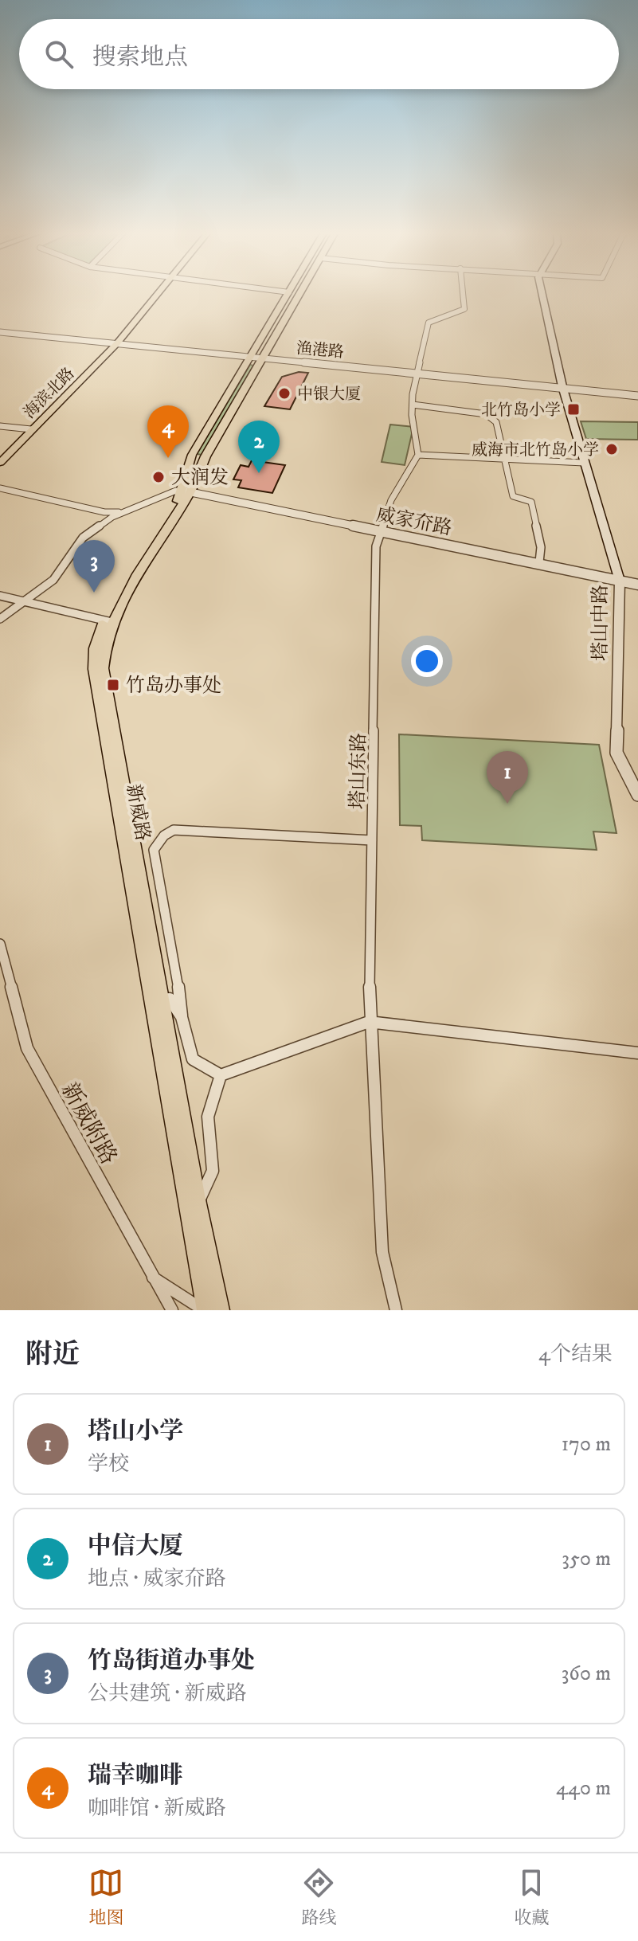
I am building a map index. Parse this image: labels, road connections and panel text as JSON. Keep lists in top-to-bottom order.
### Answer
{
  "streets": {
    "main road": ["海滨北路", "塔山中路", "新威路"],
    "street": [
      "渔港路",
      "威家夼路",
      "塔山东路",
      "新威附路"
    ]
  },
  "crossings": [
    ["渔港路", "海滨北路"],
    ["渔港路", "塔山中路"],
    ["渔港路", "新威路"],
    ["威家夼路", "塔山中路"],
    ["威家夼路", "塔山东路"],
    ["威家夼路", "新威路"]
  ],
  "places": {
    "other": ["中银大厦", "威海市北竹岛小学", "大润发"],
    "transit": ["北竹岛小学", "竹岛办事处"]
  },
  "page": {
    "search": "搜索地点",
    "pins": [
      "4",
      "2",
      "3",
      "1"
    ],
    "heading": ["附近", "4个结果"],
    "list": [
      {
        "mark": "1",
        "name": "塔山小学",
        "note": "学校",
        "value": "170 m"
      },
      {
        "mark": "2",
        "name": "中信大厦",
        "note": "地点 · 威家夼路",
        "value": "350 m"
      },
      {
        "mark": "3",
        "name": "竹岛街道办事处",
        "note": "公共建筑 · 新威路",
        "value": "360 m"
      },
      {
        "mark": "4",
        "name": "瑞幸咖啡",
        "note": "咖啡馆 · 新威路",
        "value": "440 m"
      }
    ],
    "nav": ["地图", "路线", "收藏"]
  }
}
